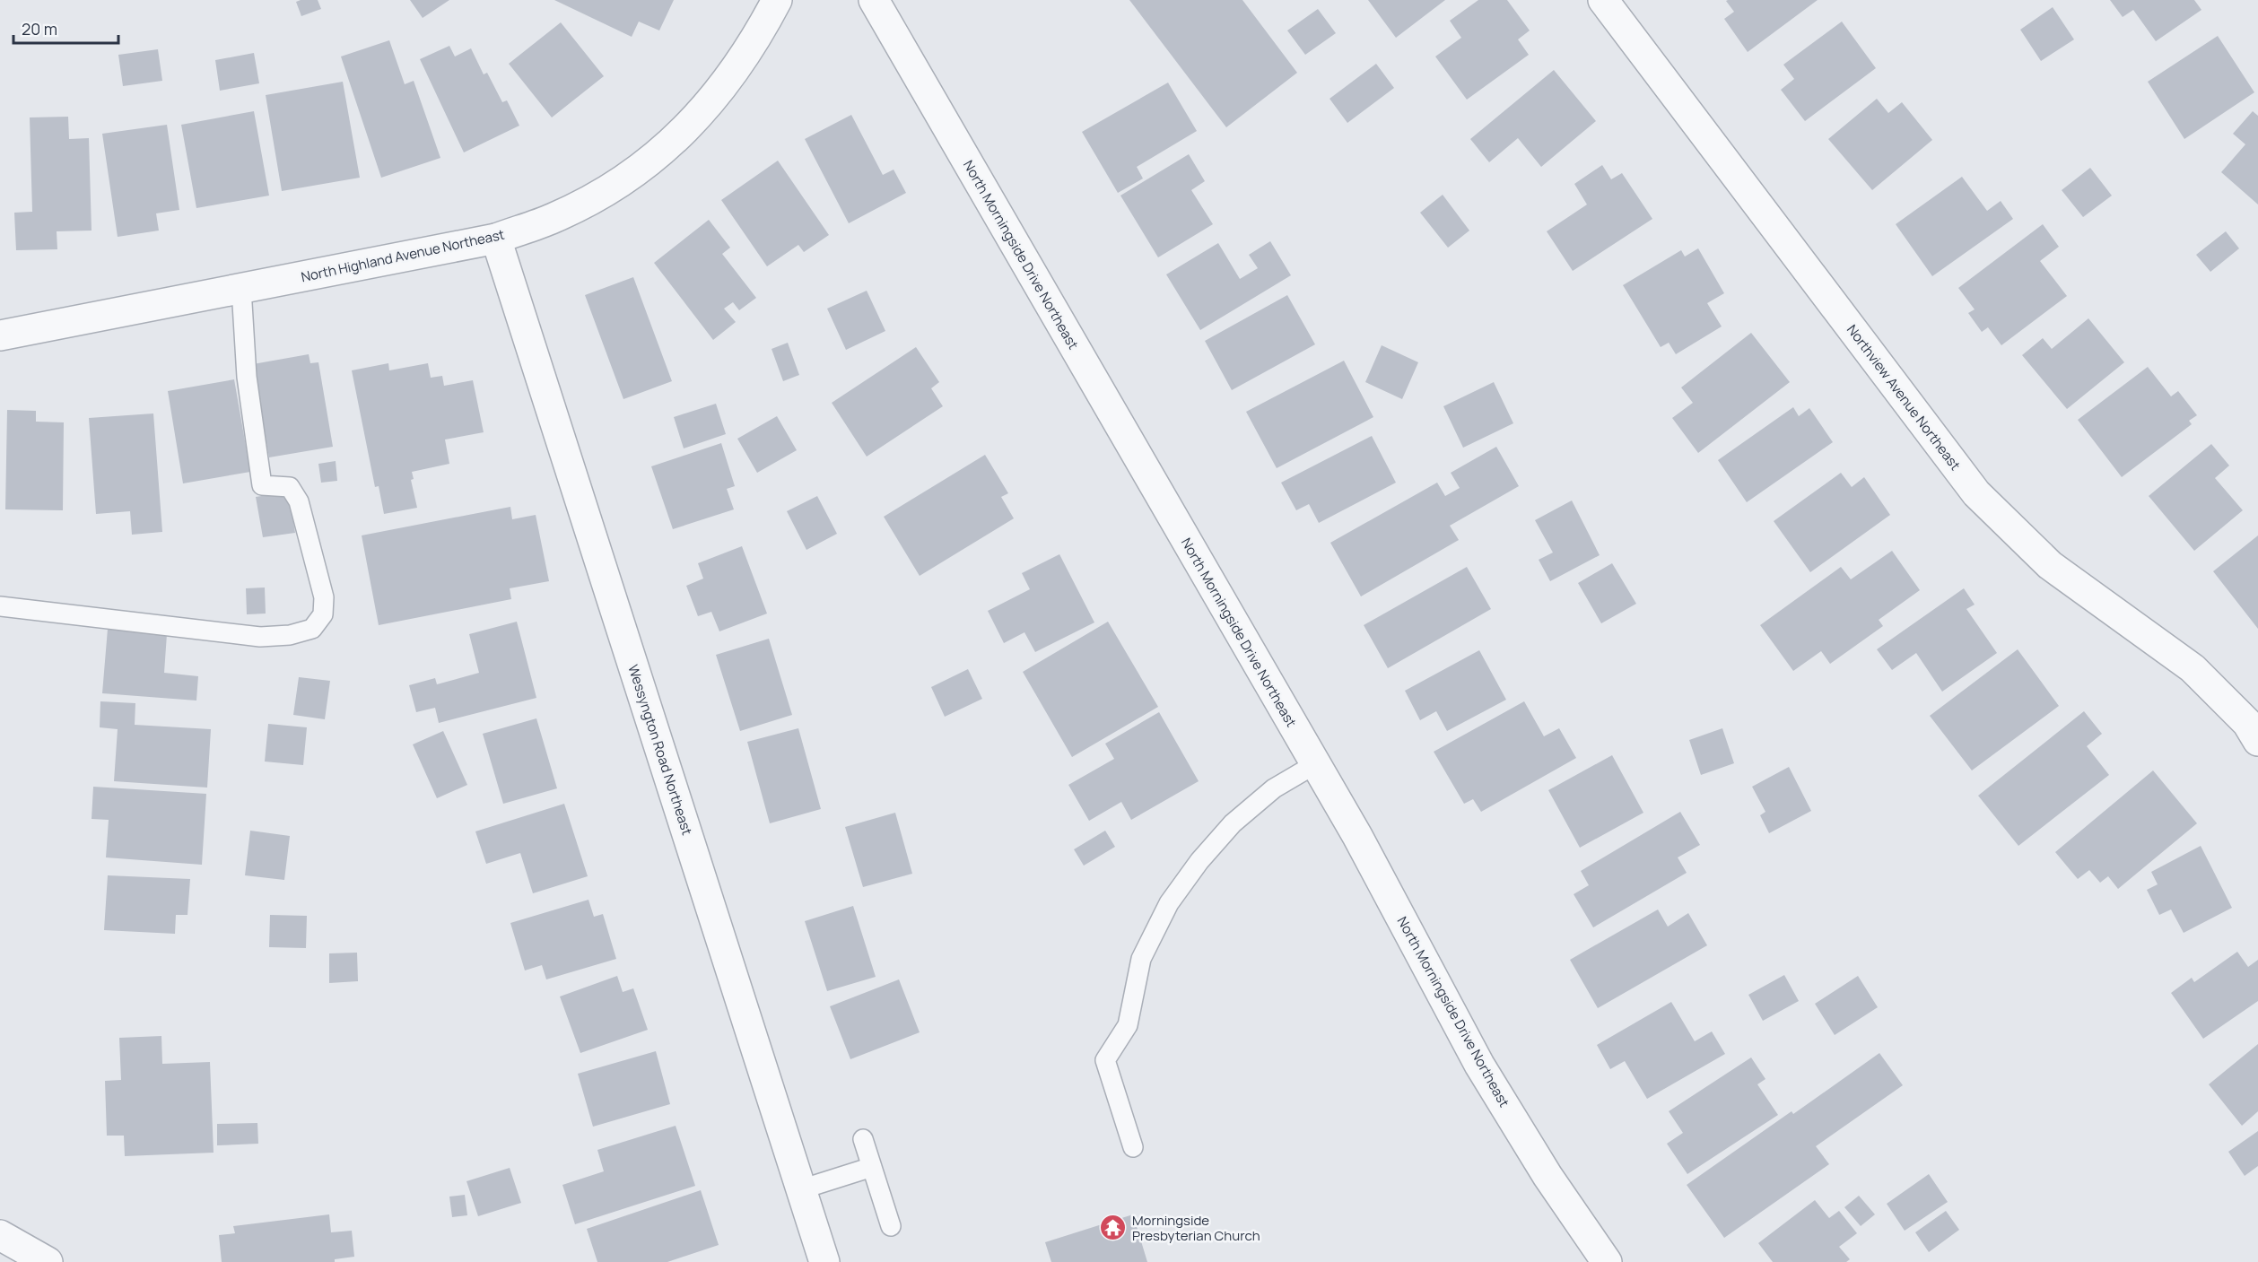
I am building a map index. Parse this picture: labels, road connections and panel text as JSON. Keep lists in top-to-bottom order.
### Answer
{
  "streets": {
    "street": [
      "North Morningside Drive Northeast",
      "North Highland Avenue Northeast",
      "Northview Avenue Northeast",
      "Wessyngton Road Northeast"
    ]
  },
  "crossings": [
    ["North Highland Avenue Northeast", "Wessyngton Road Northeast"]
  ],
  "places": {
    "temple": ["Morningside Presbyterian Church"]
  },
  "scale_bar": "20 m"
}
